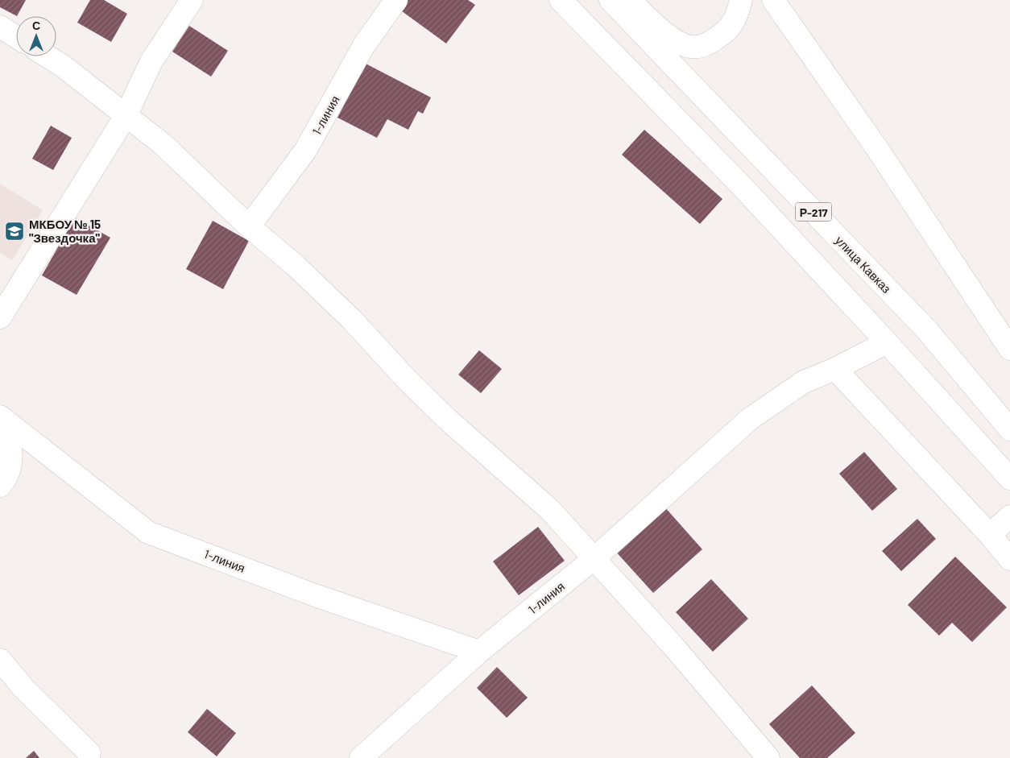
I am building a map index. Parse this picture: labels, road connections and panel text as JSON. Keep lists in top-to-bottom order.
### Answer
{
  "streets": {
    "main road": ["1-линия", "Р-217", "улица Кавказ"]
  },
  "places": {
    "school or university": ["МКБОУ № 15 \"Звездочка\""]
  },
  "north": "top"
}
